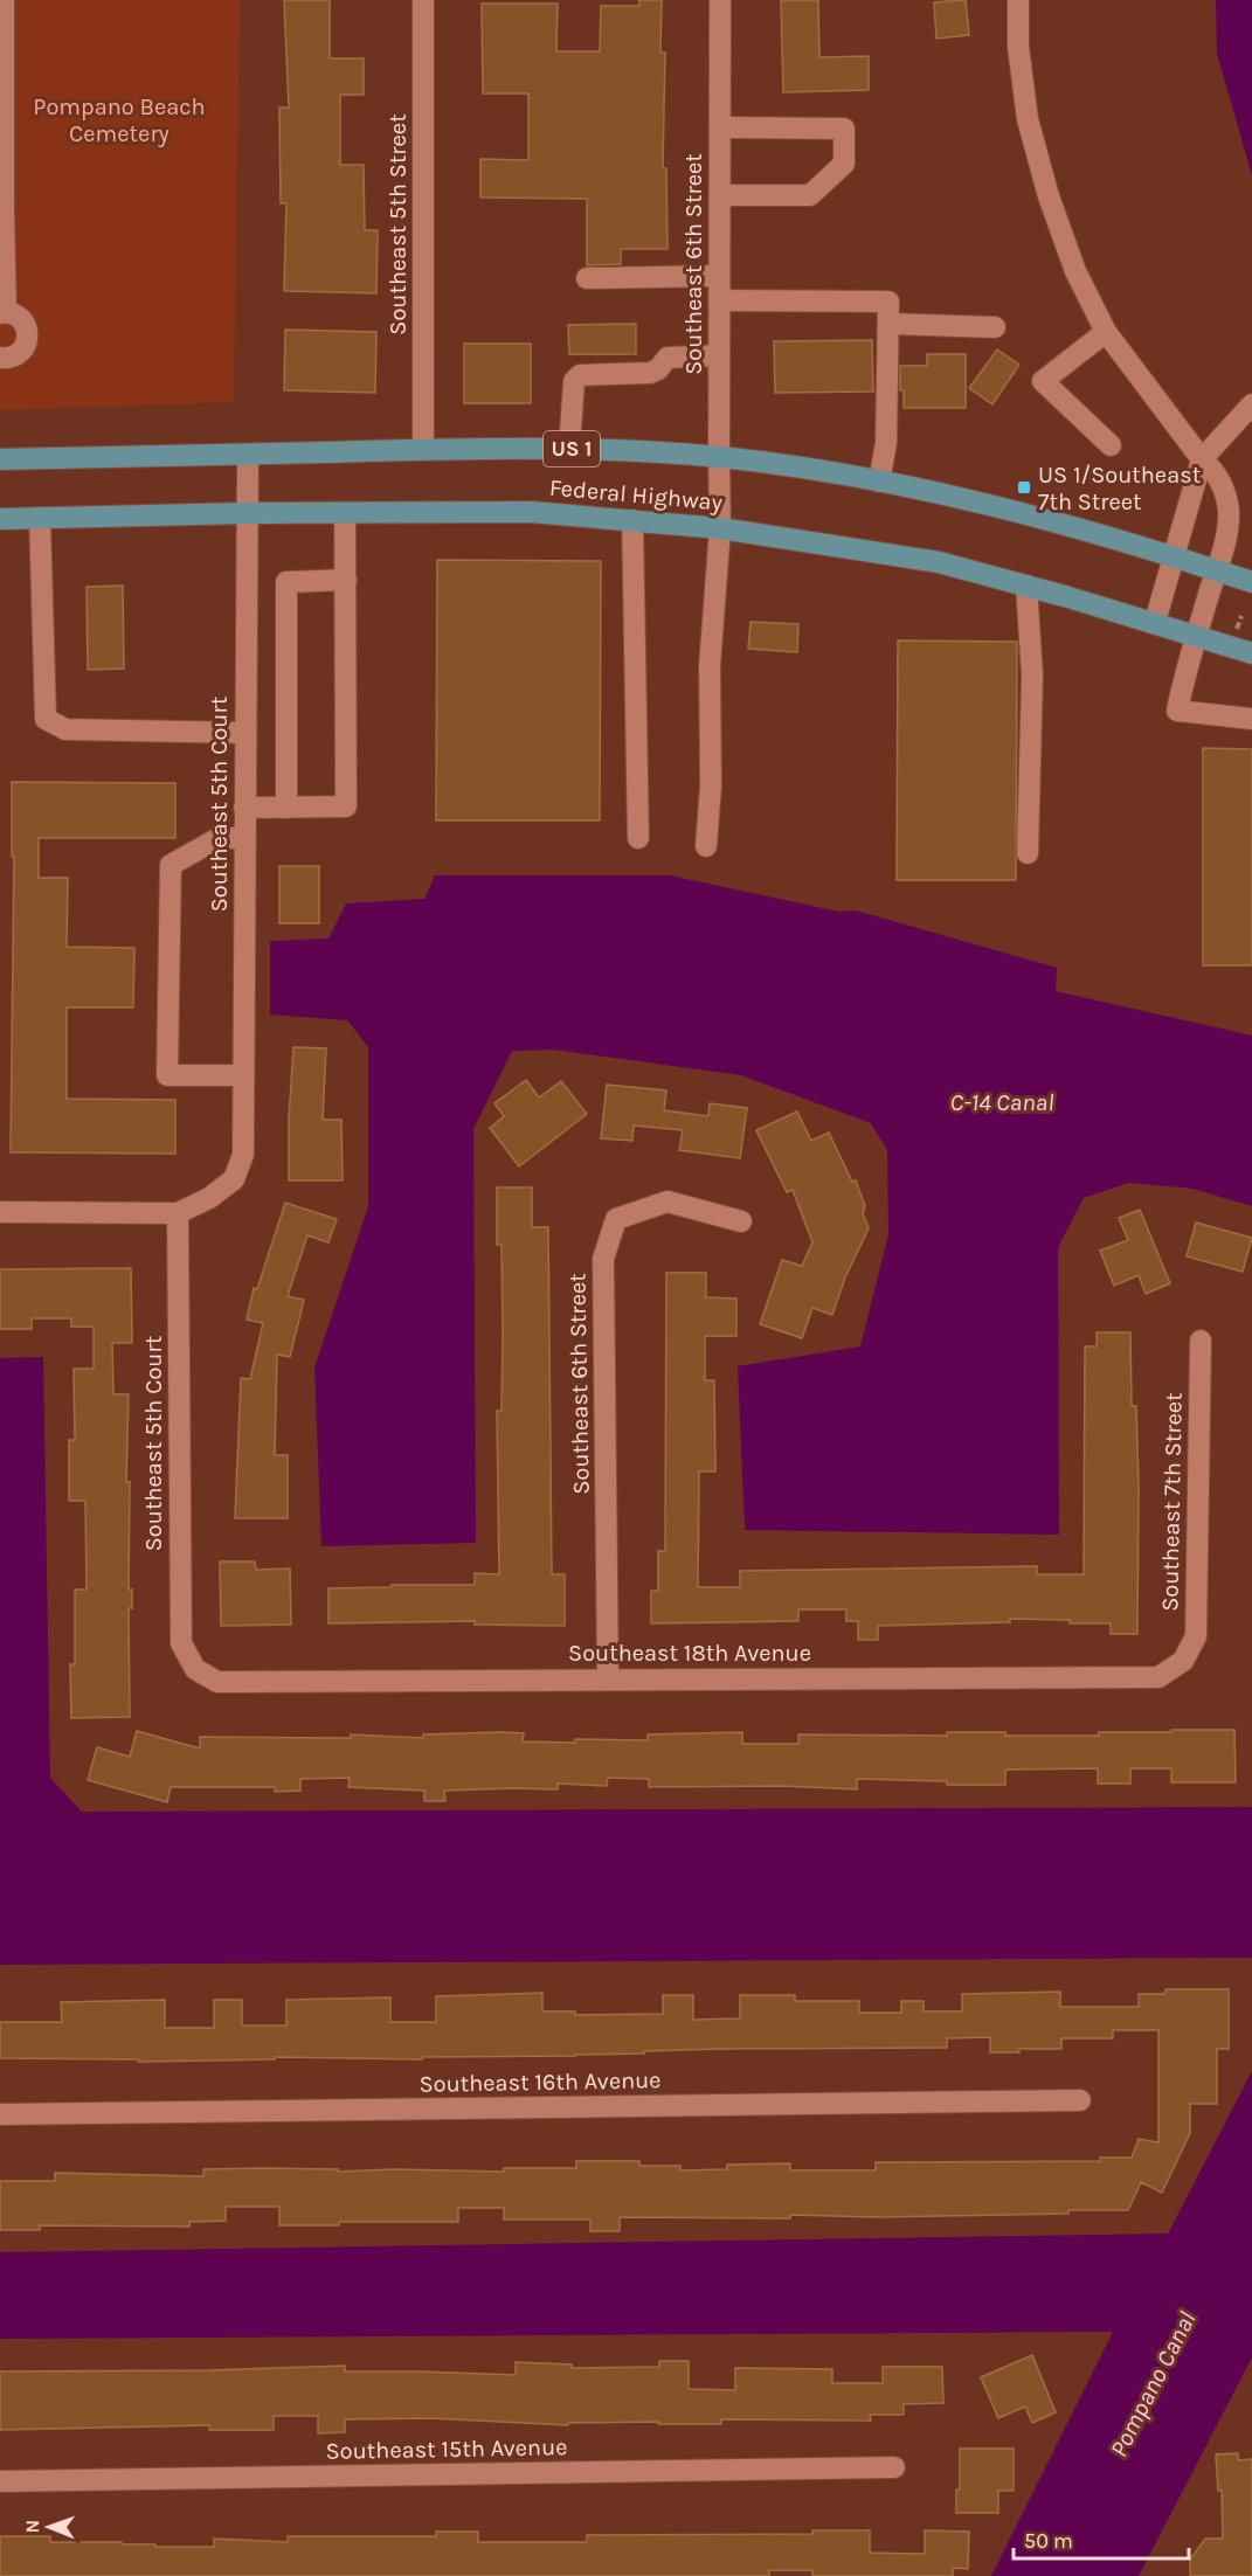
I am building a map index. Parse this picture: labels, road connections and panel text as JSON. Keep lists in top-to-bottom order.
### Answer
{
  "streets": {
    "main road": ["US 1", "Federal Highway"],
    "street": [
      "Southeast 5th Street",
      "Southeast 6th Street",
      "Southeast 5th Court",
      "Southeast 7th Street",
      "Southeast 18th Avenue",
      "Southeast 16th Avenue",
      "Southeast 15th Avenue"
    ]
  },
  "crossings": [
    ["Southeast 5th Street", "Federal Highway"],
    ["Southeast 6th Street", "Federal Highway"],
    ["Southeast 6th Street", "Southeast 18th Avenue"],
    ["Federal Highway", "Southeast 5th Court"],
    ["Southeast 5th Court", "Southeast 18th Avenue"],
    ["Southeast 7th Street", "Southeast 18th Avenue"]
  ],
  "water": ["C-14 Canal", "Pompano Canal"],
  "parks": ["Pompano Beach Cemetery"],
  "places": {
    "transit": ["US 1/Southeast 7th Street"]
  },
  "scale_bar": "50 m",
  "north": "left"
}
